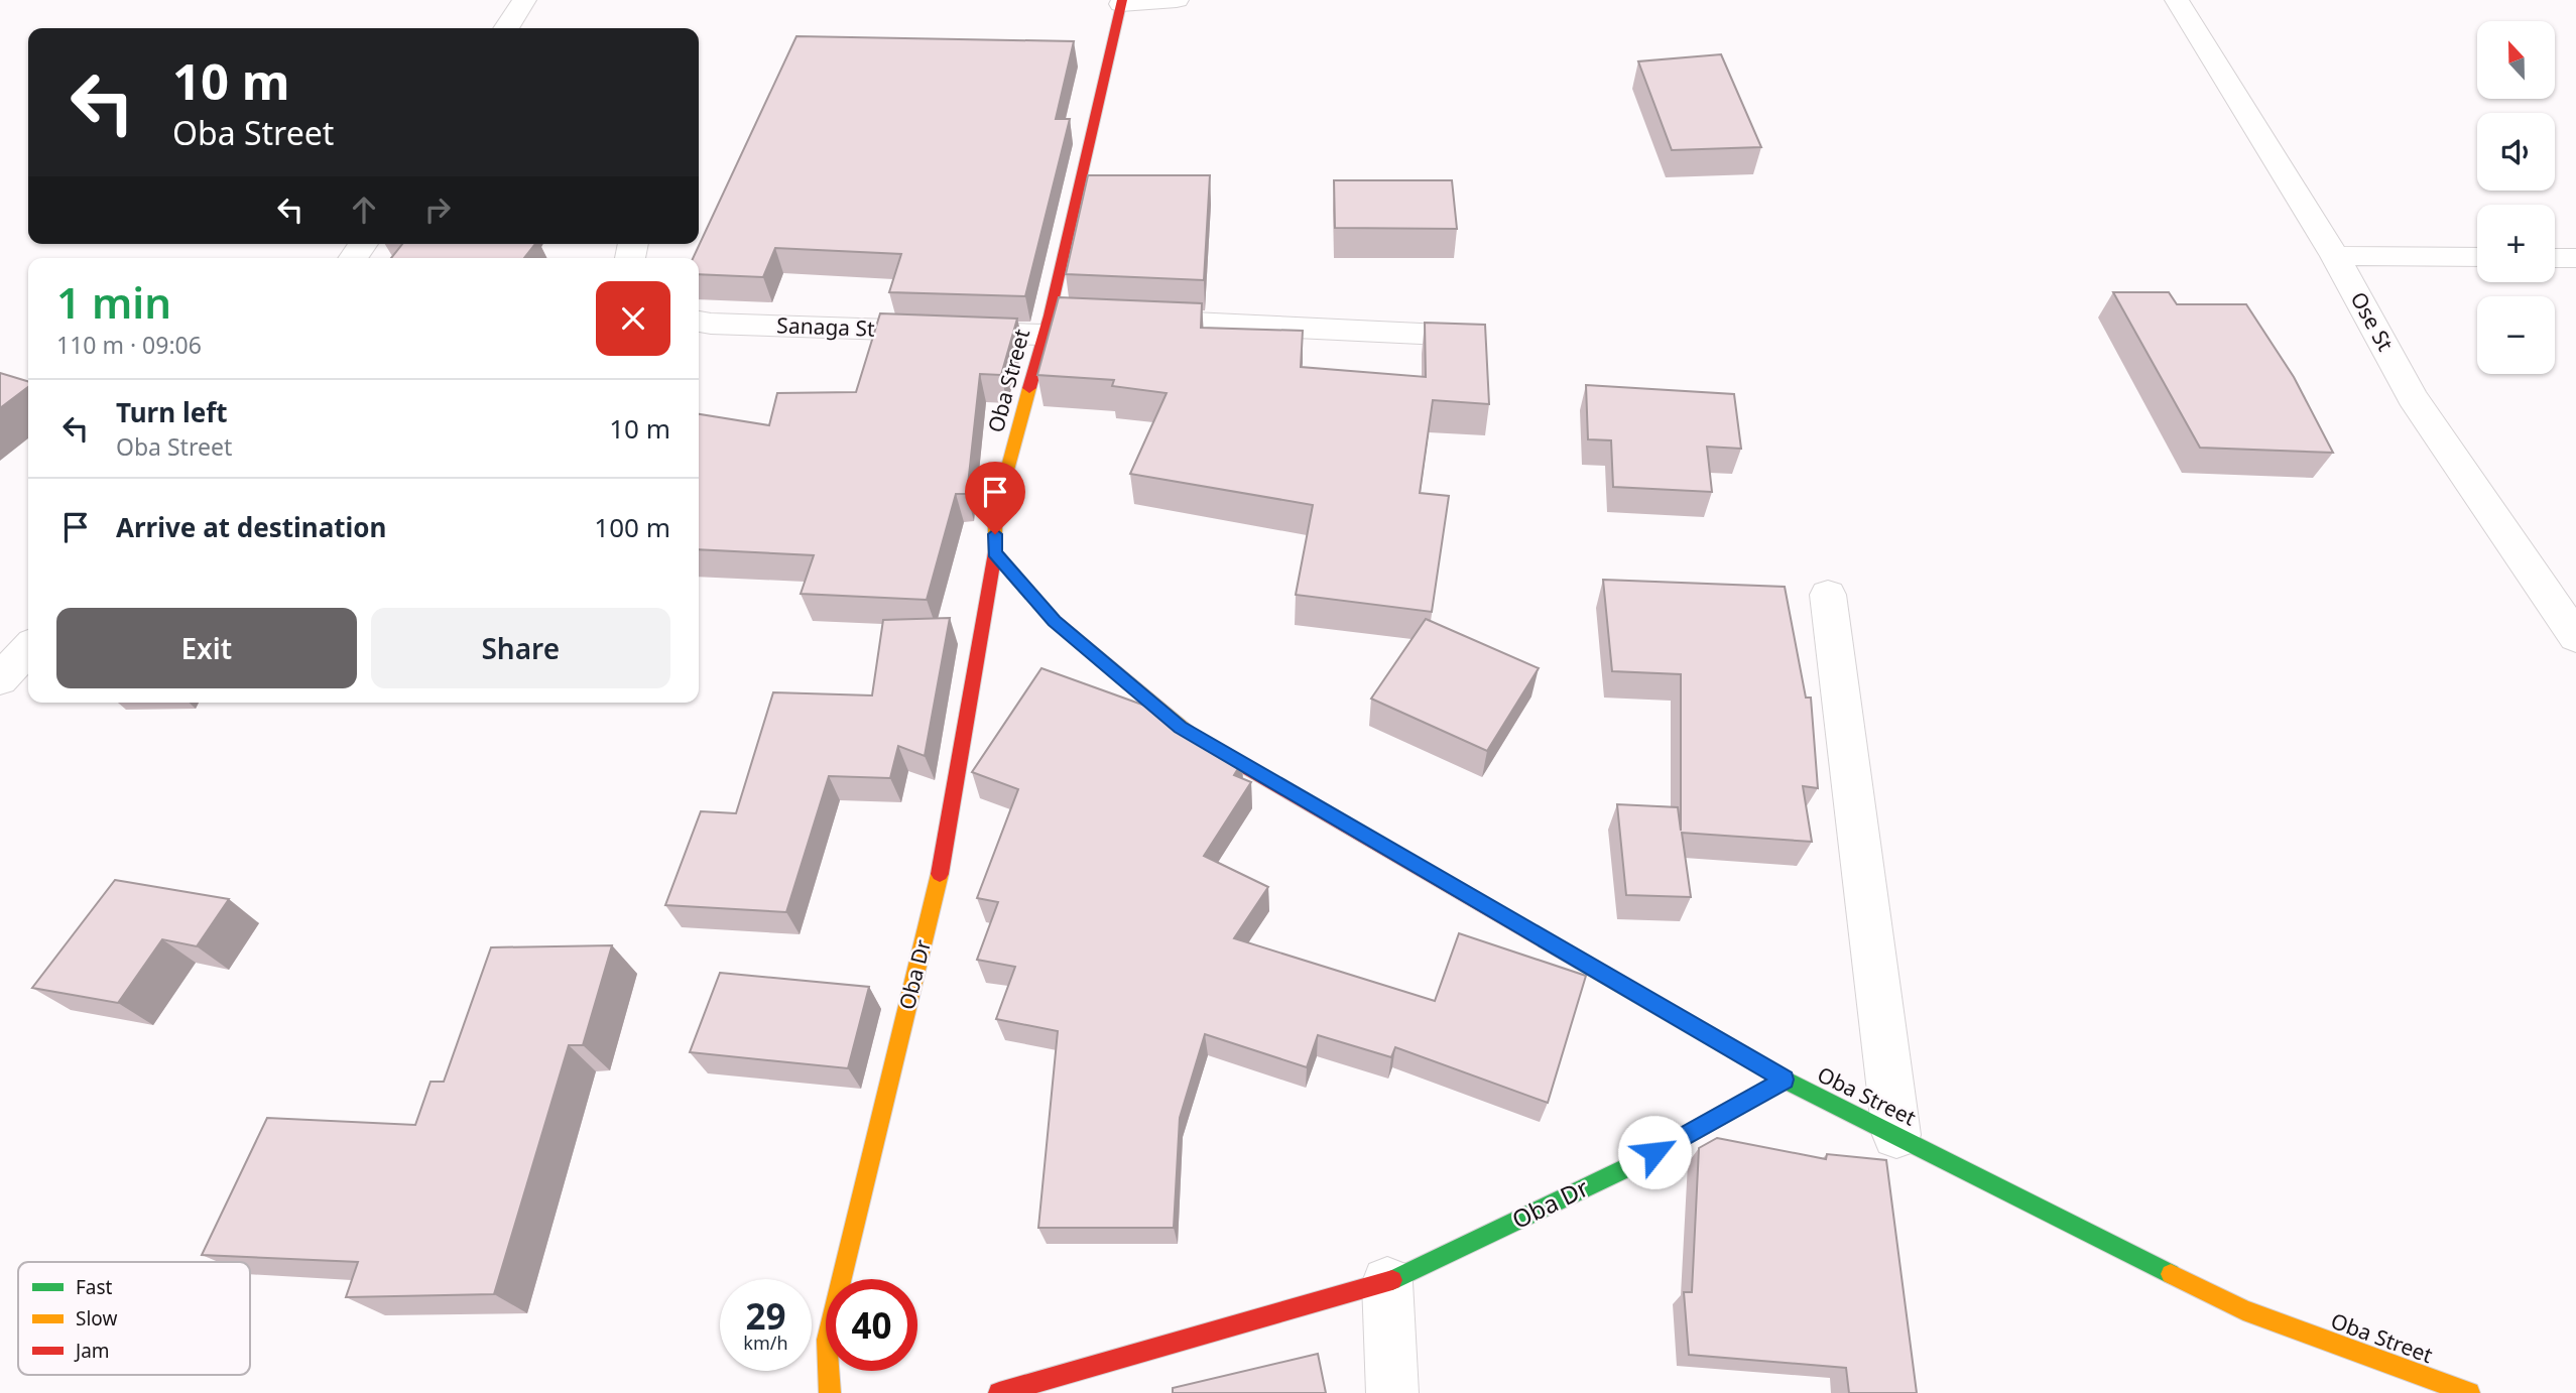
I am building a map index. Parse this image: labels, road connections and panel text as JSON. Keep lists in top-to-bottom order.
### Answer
{
  "streets": {
    "street": [
      "Ose St",
      "Sanaga St",
      "Oba Street",
      "Oba Dr"
    ]
  },
  "crossings": [
    ["Sanaga St", "Oba Street"],
    ["Oba Street", "Oba Dr"]
  ],
  "legend": ["Fast", "Slow", "Jam"],
  "north": "top",
  "page": {
    "map_buttons": ["+", "−"],
    "turn": ["10 m", "Oba Street"],
    "heading": ["1 min", "110 m · 09:06"],
    "list": [
      {
        "name": "Turn left",
        "note": "Oba Street",
        "value": "10 m"
      },
      {
        "name": "Arrive at destination",
        "value": "100 m"
      }
    ],
    "buttons": ["Exit", "Share"],
    "speed": "29 km/h",
    "limit": "40"
  }
}
